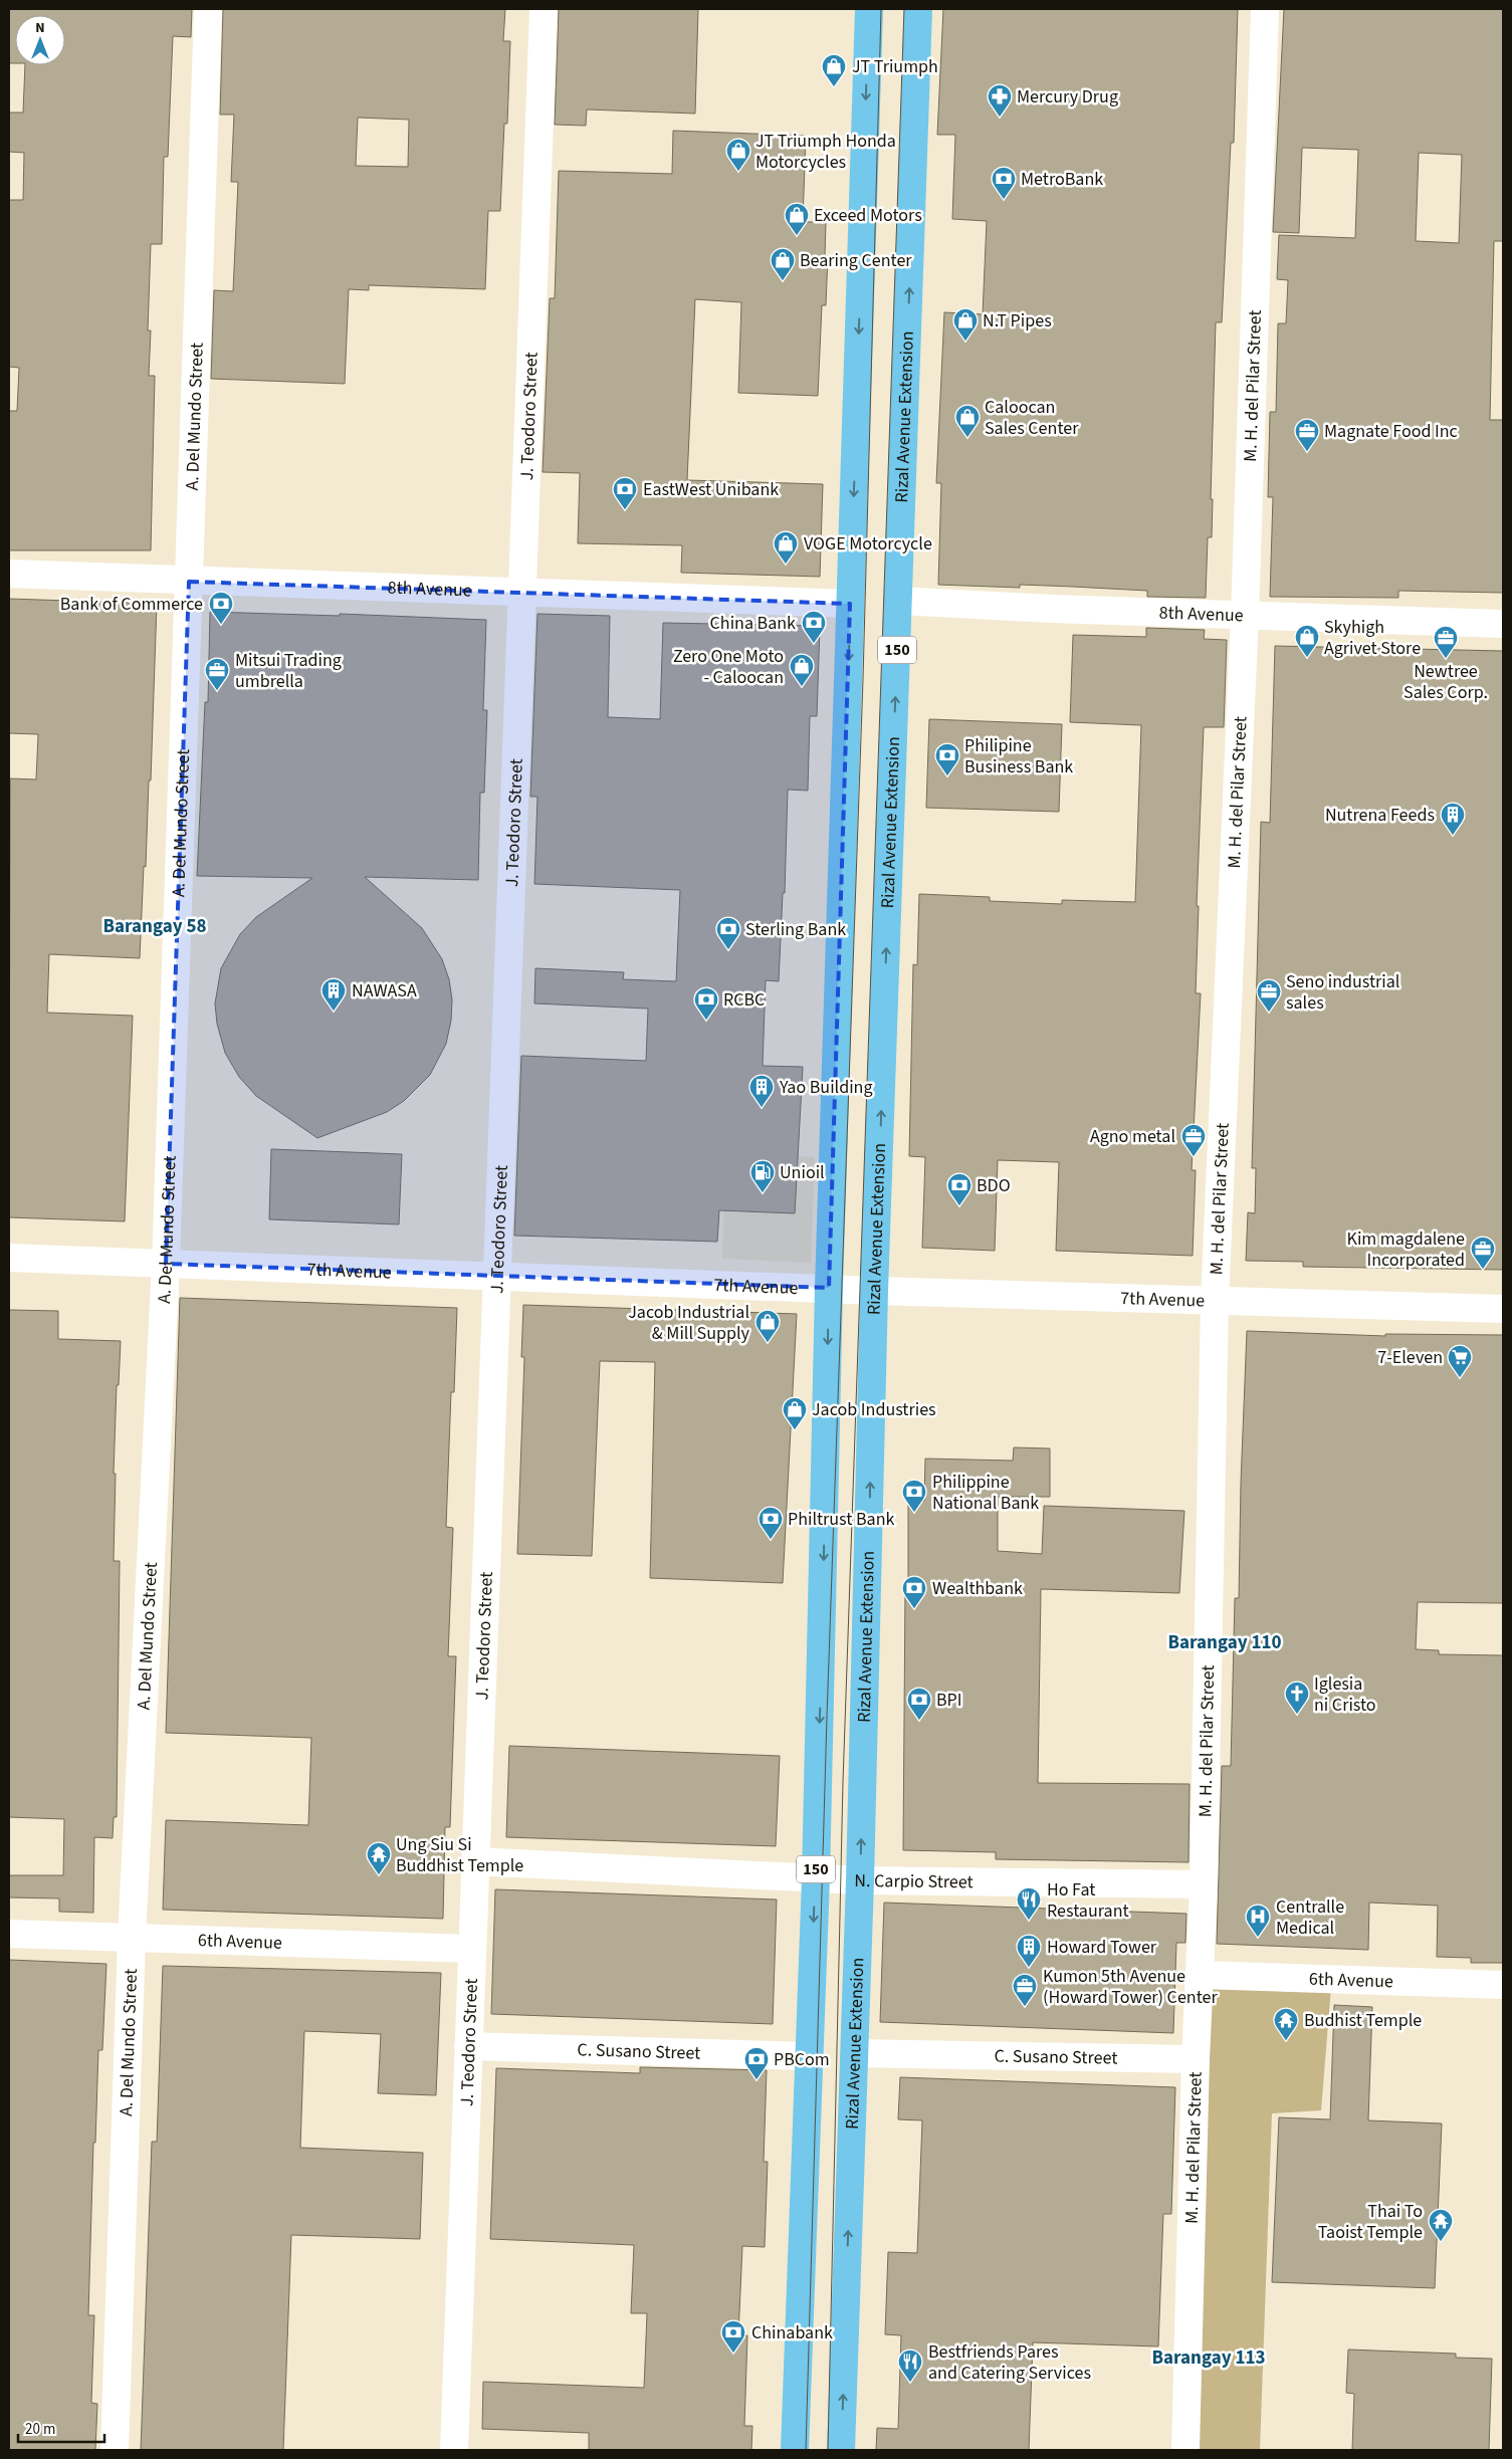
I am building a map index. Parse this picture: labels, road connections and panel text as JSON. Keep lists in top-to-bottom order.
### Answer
{
  "streets": {
    "main road": ["Rizal Avenue Extension", "150"],
    "street": [
      "M. H. del Pilar Street",
      "A. Del Mundo Street",
      "J. Teodoro Street",
      "8th Avenue",
      "7th Avenue",
      "N. Carpio Street",
      "6th Avenue",
      "C. Susano Street"
    ]
  },
  "crossings": [
    ["M. H. del Pilar Street", "8th Avenue"],
    ["M. H. del Pilar Street", "7th Avenue"],
    ["M. H. del Pilar Street", "N. Carpio Street"],
    ["M. H. del Pilar Street", "6th Avenue"],
    ["M. H. del Pilar Street", "C. Susano Street"],
    ["Rizal Avenue Extension", "8th Avenue"],
    ["Rizal Avenue Extension", "7th Avenue"],
    ["Rizal Avenue Extension", "N. Carpio Street"],
    ["Rizal Avenue Extension", "C. Susano Street"],
    ["A. Del Mundo Street", "8th Avenue"],
    ["A. Del Mundo Street", "7th Avenue"],
    ["A. Del Mundo Street", "6th Avenue"],
    ["J. Teodoro Street", "8th Avenue"],
    ["J. Teodoro Street", "7th Avenue"],
    ["J. Teodoro Street", "N. Carpio Street"],
    ["J. Teodoro Street", "6th Avenue"],
    ["J. Teodoro Street", "C. Susano Street"],
    ["8th Avenue", "150"],
    ["150", "7th Avenue"],
    ["150", "N. Carpio Street"],
    ["150", "C. Susano Street"]
  ],
  "districts": ["Barangay 58", "Barangay 110", "Barangay 113"],
  "places": {
    "shop": [
      "JT Triumph",
      "JT Triumph Honda Motorcycles",
      "Exceed Motors",
      "Bearing Center",
      "N.T Pipes",
      "Caloocan Sales Center",
      "VOGE Motorcycle",
      "Skyhigh Agrivet Store",
      "Zero One Moto - Caloocan",
      "Jacob Industrial & Mill Supply",
      "Jacob Industries"
    ],
    "pharmacy": ["Mercury Drug"],
    "bank": [
      "MetroBank",
      "EastWest Unibank",
      "Bank of Commerce",
      "China Bank",
      "Philipine Business Bank",
      "Sterling Bank",
      "RCBC",
      "BDO",
      "Philippine National Bank",
      "Philtrust Bank",
      "Wealthbank",
      "BPI",
      "PBCom",
      "Chinabank"
    ],
    "office": [
      "Magnate Food Inc",
      "Newtree Sales Corp.",
      "Mitsui Trading umbrella",
      "Seno industrial sales",
      "Agno metal",
      "Kim magdalene Incorporated",
      "Kumon 5th Avenue (Howard Tower) Center"
    ],
    "building": [
      "Nutrena Feeds",
      "NAWASA",
      "Yao Building",
      "Howard Tower"
    ],
    "fuel station": ["Unioil"],
    "supermarket": ["7-Eleven"],
    "church": ["Iglesia ni Cristo"],
    "temple": ["Ung Siu Si Buddhist Temple", "Budhist Temple", "Thai To Taoist Temple"],
    "restaurant": ["Ho Fat Restaurant", "Bestfriends Pares and Catering Services"],
    "hospital": ["Centralle Medical"]
  },
  "scale_bar": "20 m",
  "north": "top"
}
